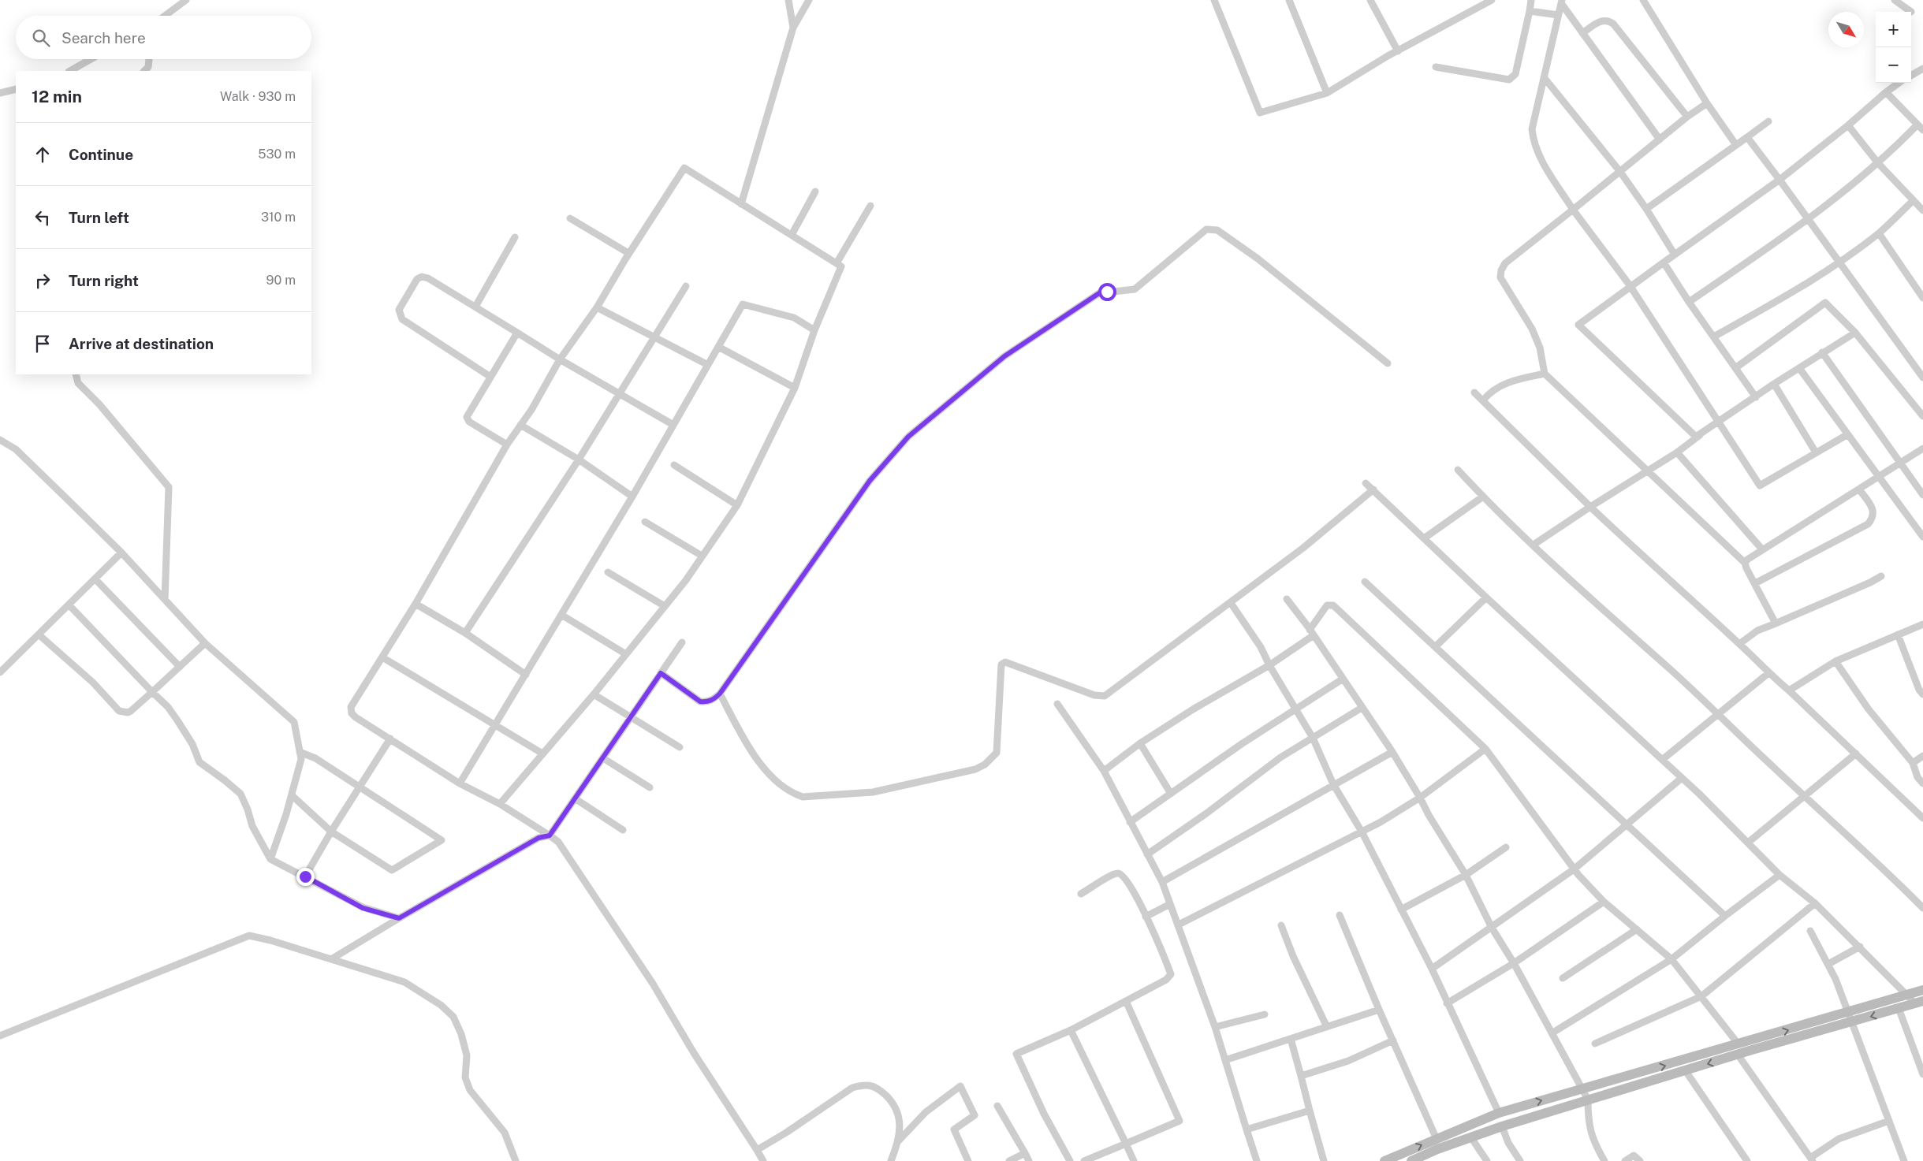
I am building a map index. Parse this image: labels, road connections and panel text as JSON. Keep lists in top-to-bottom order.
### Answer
{
  "north": "bottom right",
  "page": {
    "map_buttons": ["+", "−"],
    "search": "Search here",
    "heading": ["12 min", "Walk · 930 m"],
    "list": [
      ["Continue", "530 m"],
      ["Turn left", "310 m"],
      ["Turn right", "90 m"],
      "Arrive at destination"
    ]
  }
}
